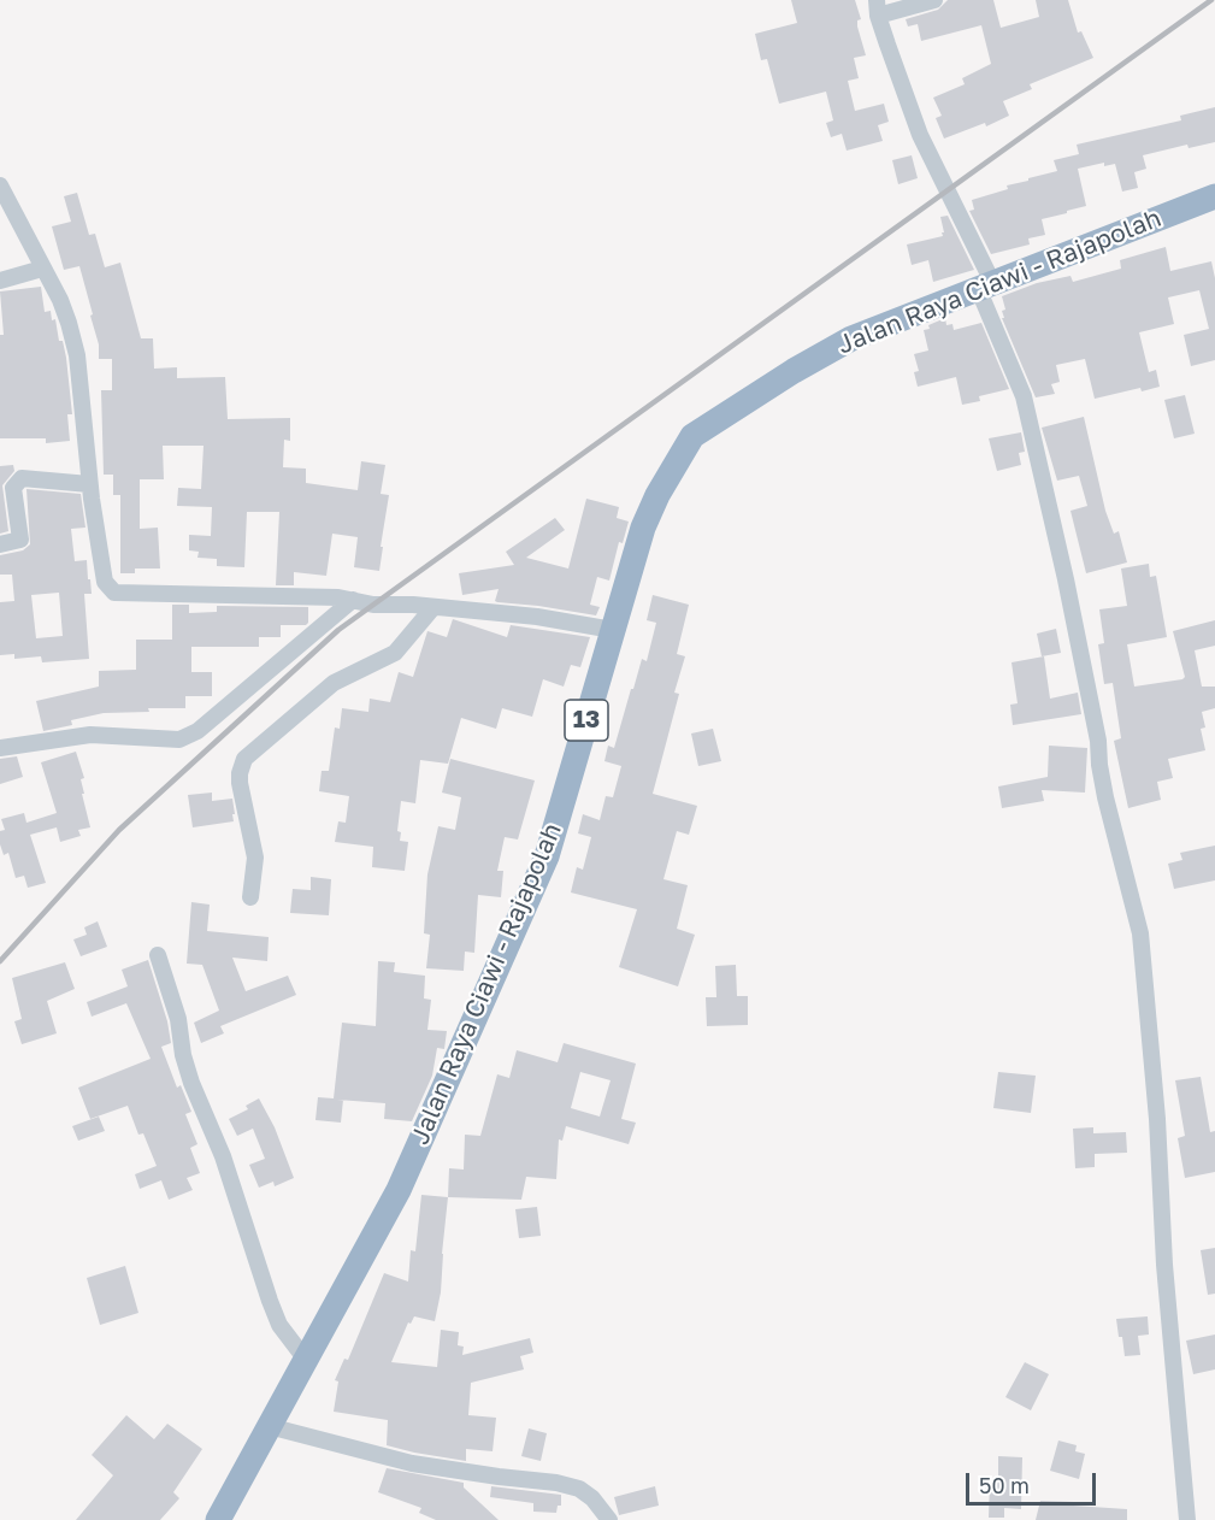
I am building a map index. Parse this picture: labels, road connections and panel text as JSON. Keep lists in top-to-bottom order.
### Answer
{
  "streets": {
    "highway": ["Jalan Raya Ciawi - Rajapolah", "13"]
  },
  "scale_bar": "50 m"
}
